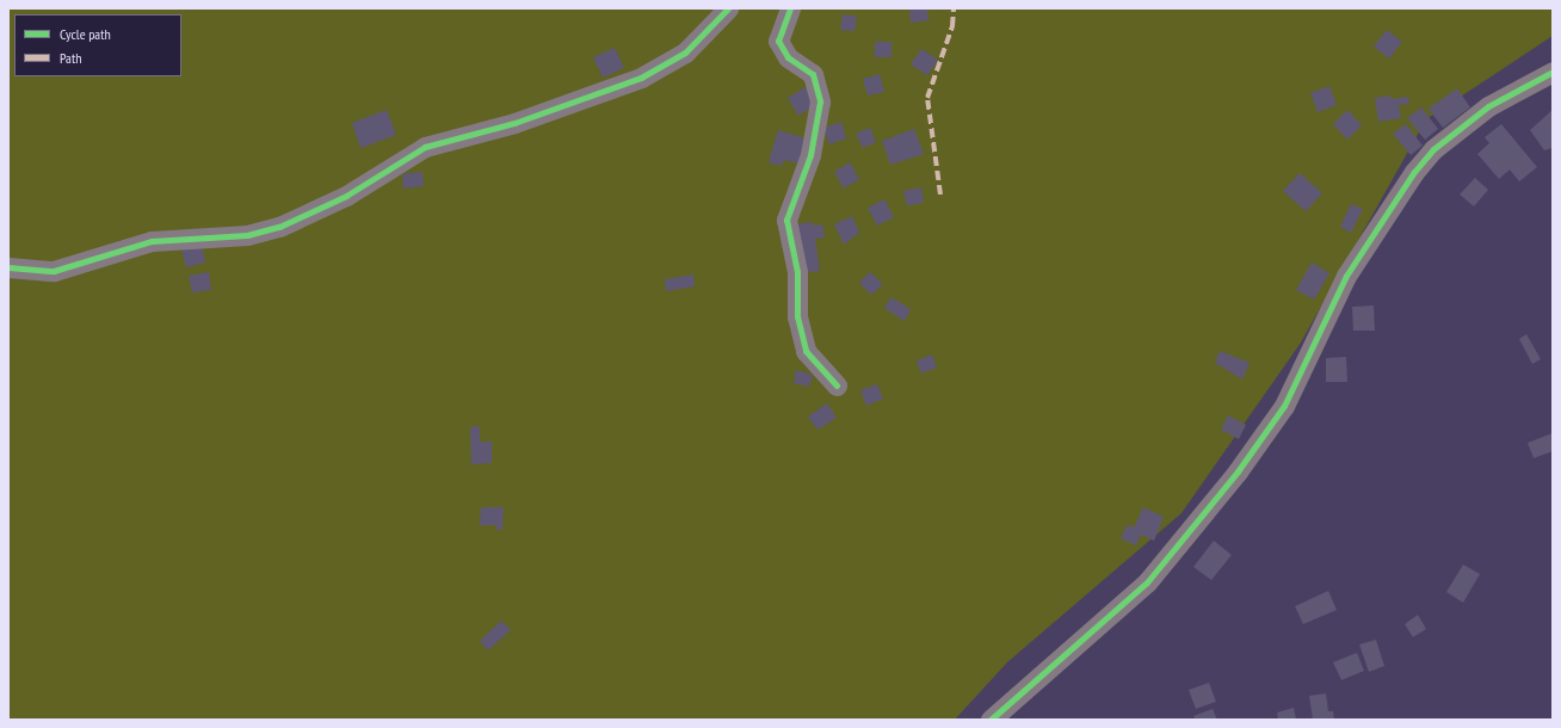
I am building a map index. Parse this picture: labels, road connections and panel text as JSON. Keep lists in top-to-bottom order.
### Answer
{
  "legend": ["Cycle path", "Path"]
}
